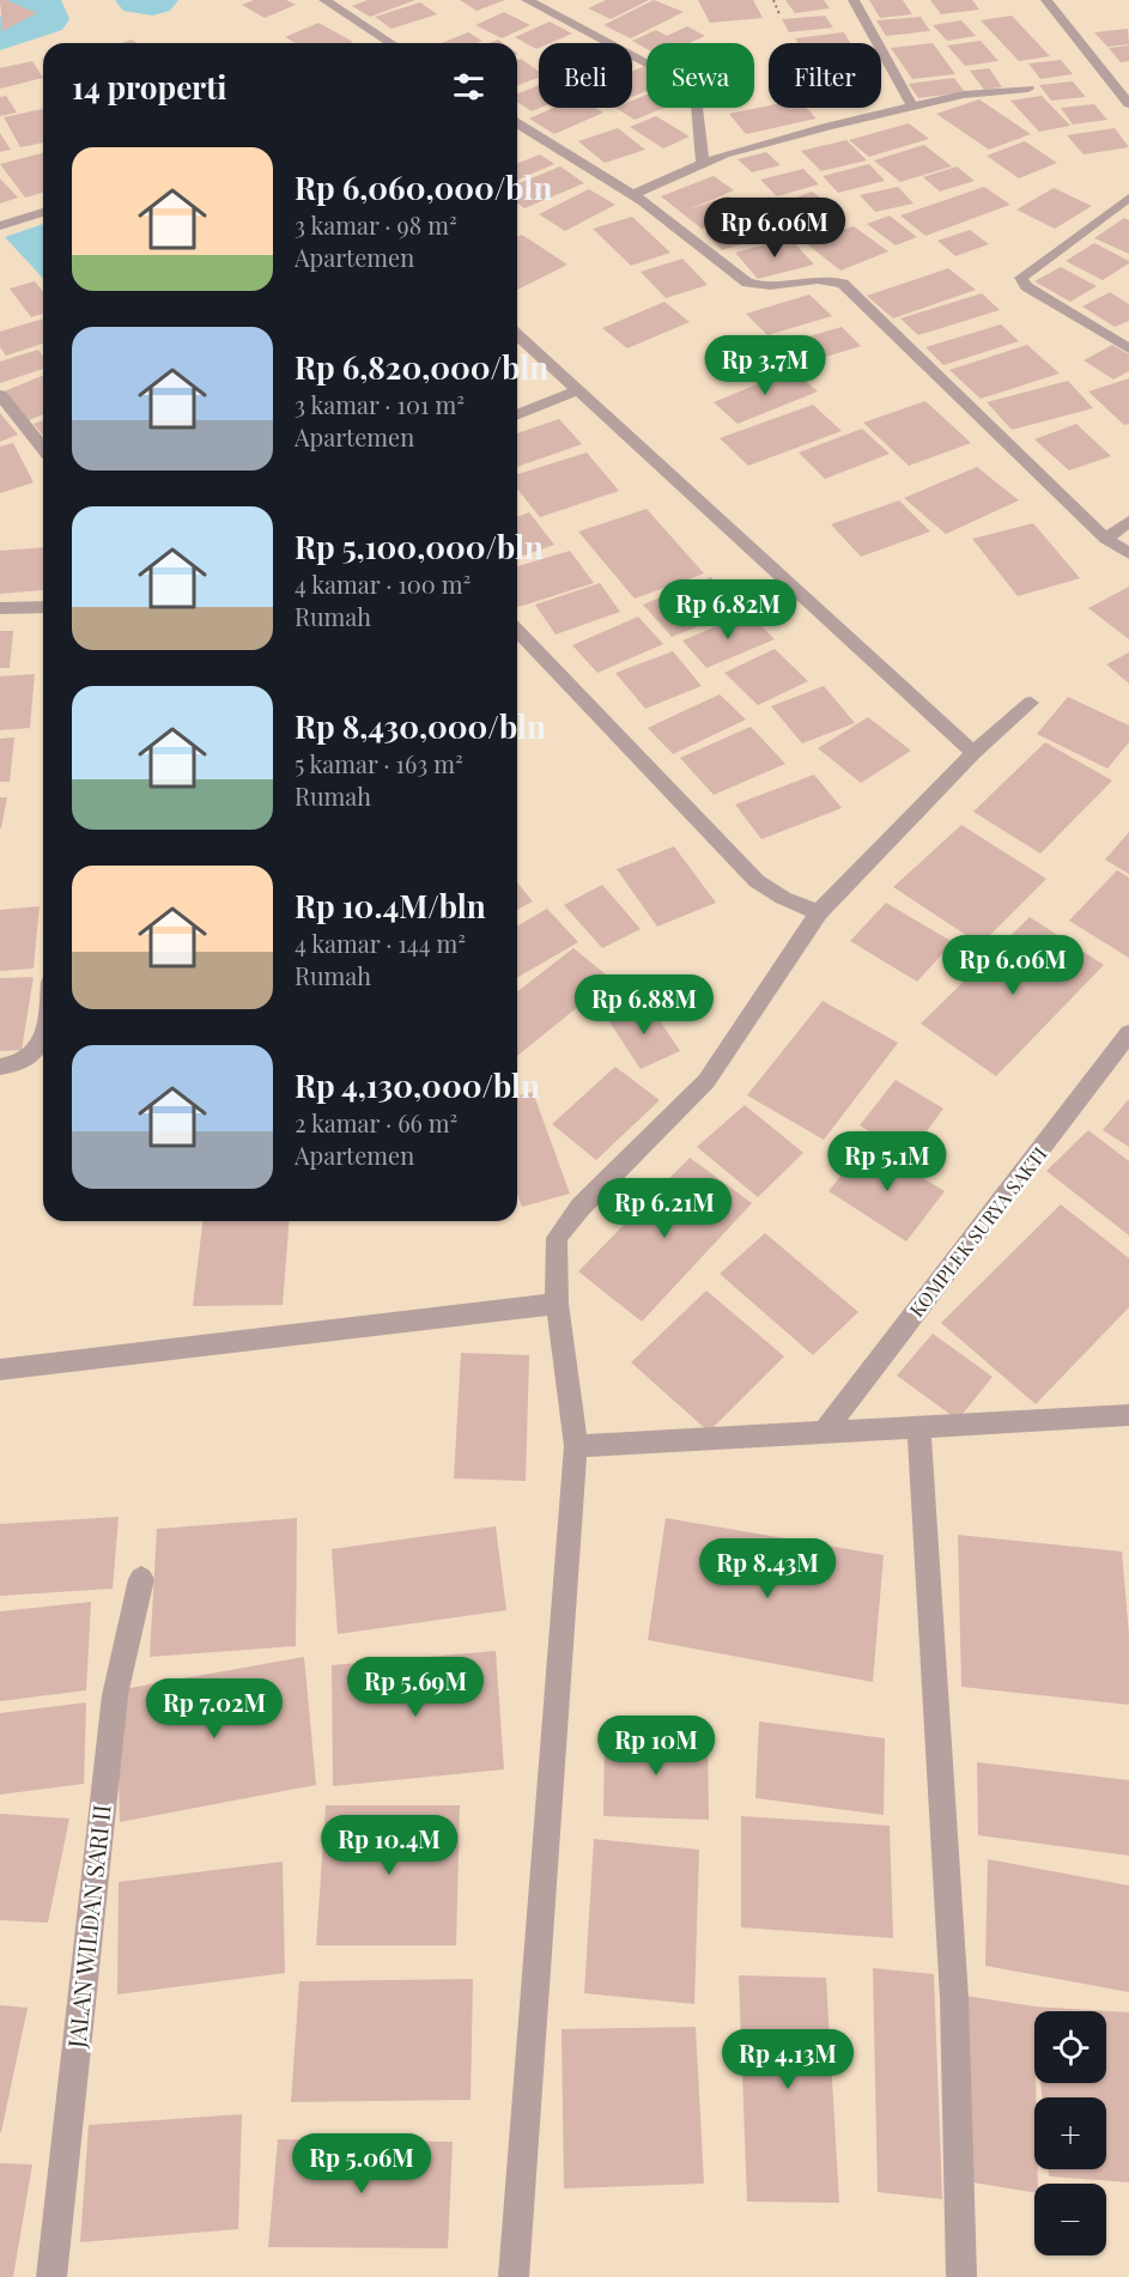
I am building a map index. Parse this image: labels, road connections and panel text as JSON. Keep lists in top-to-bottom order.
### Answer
{
  "streets": {
    "street": ["KOMPLEK SURYA SAKTI", "JALAN WILDAN SARI II"]
  },
  "page": {
    "chip": ["Beli", "Sewa", "Filter"],
    "heading": "14 properti",
    "list": [
      {
        "name": "Rp 6,060,000/bln",
        "note": "3 kamar · 98 m² · Apartemen"
      },
      {
        "name": "Rp 6,820,000/bln",
        "note": "3 kamar · 101 m² · Apartemen"
      },
      {
        "name": "Rp 5,100,000/bln",
        "note": "4 kamar · 100 m² · Rumah"
      },
      {
        "name": "Rp 8,430,000/bln",
        "note": "5 kamar · 163 m² · Rumah"
      },
      {
        "name": "Rp 10.4M/bln",
        "note": "4 kamar · 144 m² · Rumah"
      },
      {
        "name": "Rp 4,130,000/bln",
        "note": "2 kamar · 66 m² · Apartemen"
      }
    ],
    "price": [
      "Rp 6.06M",
      "Rp 3.7M",
      "Rp 6.82M",
      "Rp 6.06M",
      "Rp 6.88M",
      "Rp 5.1M",
      "Rp 6.21M",
      "Rp 8.43M",
      "Rp 5.69M",
      "Rp 7.02M",
      "Rp 10M",
      "Rp 10.4M",
      "Rp 4.13M",
      "Rp 5.06M"
    ],
    "map_buttons": ["+", "−"]
  }
}
